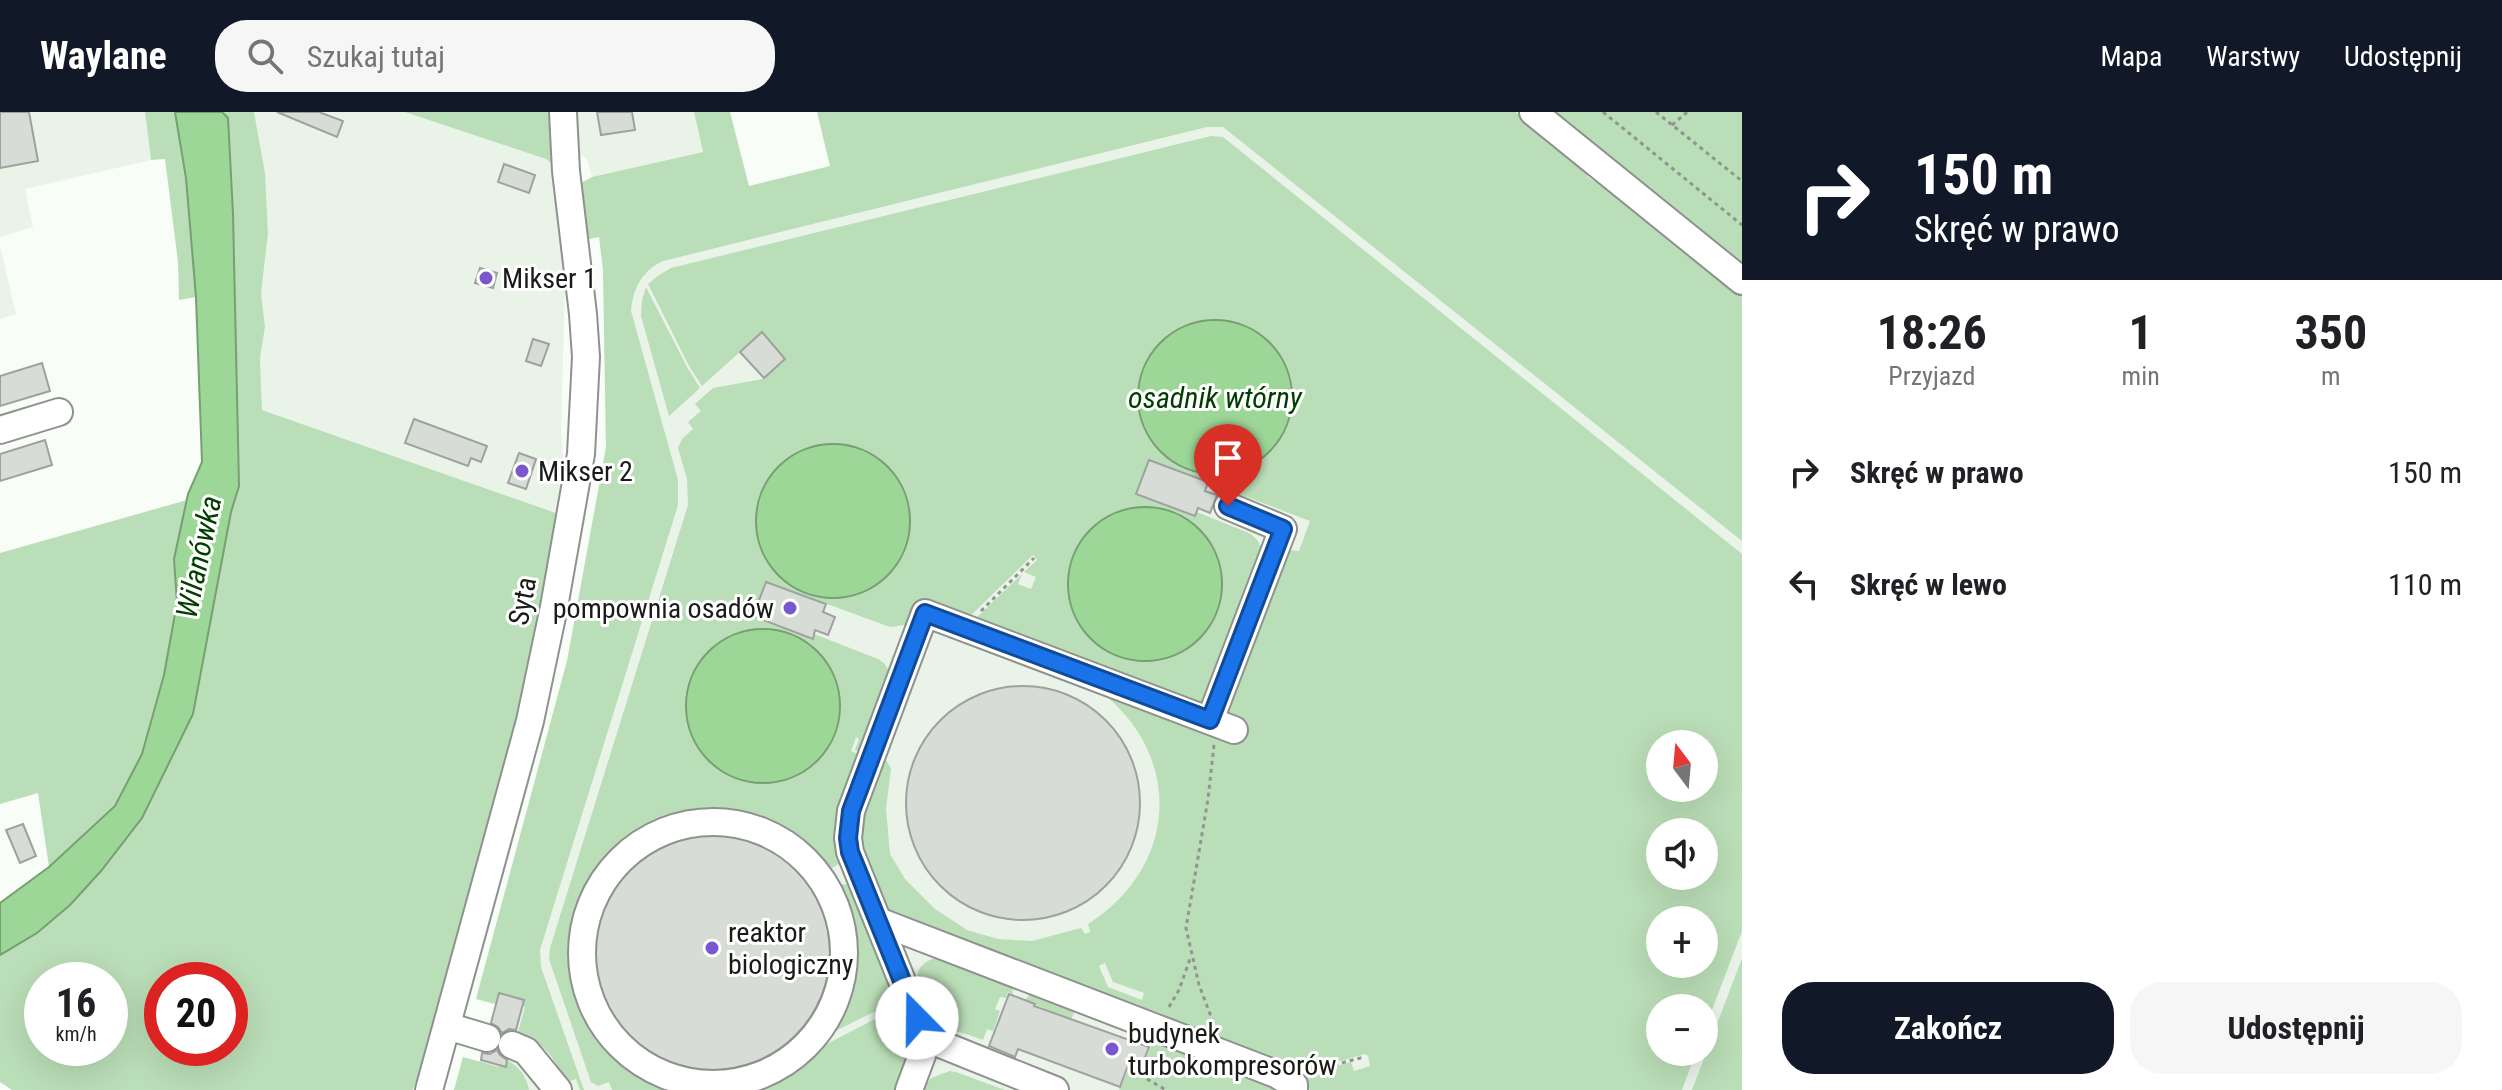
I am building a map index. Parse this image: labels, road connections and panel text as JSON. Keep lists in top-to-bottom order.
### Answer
{
  "streets": {
    "street": ["Syta"]
  },
  "water": ["osadnik wtórny", "Wilanówka"],
  "places": [
    "Mikser 1",
    "Mikser 2",
    "pompownia osadów",
    "reaktor biologiczny",
    "budynek turbokompresorów"
  ],
  "north": "top",
  "page": {
    "header": "Waylane",
    "search": "Szukaj tutaj",
    "nav": ["Mapa", "Warstwy", "Udostępnij"],
    "turn": ["150 m", "Skręć w prawo"],
    "eta": [
      "18:26",
      "Przyjazd",
      "1",
      "min",
      "350",
      "m"
    ],
    "list": [
      {
        "name": "Skręć w prawo",
        "value": "150 m"
      },
      {
        "name": "Skręć w lewo",
        "value": "110 m"
      }
    ],
    "map_buttons": ["+", "−"],
    "speed": "16 km/h",
    "limit": "20",
    "buttons": ["Zakończ", "Udostępnij"]
  }
}
